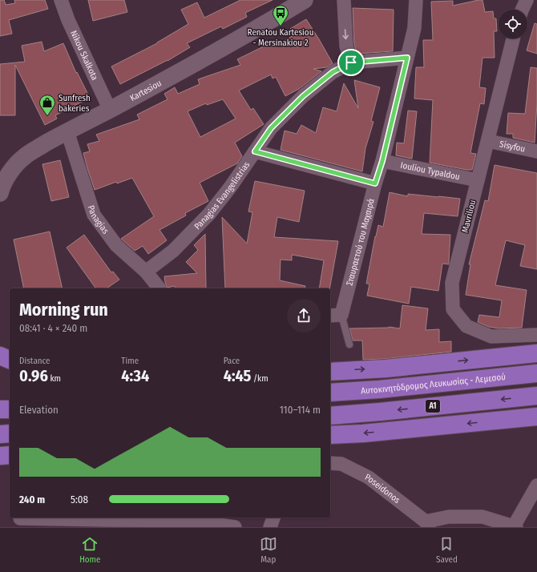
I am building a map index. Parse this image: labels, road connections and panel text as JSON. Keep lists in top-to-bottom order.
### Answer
{
  "streets": {
    "highway": ["Αυτοκινητόδρομος Λευκωσίας - Λεμεσού", "A1"],
    "street": [
      "Nikou Skalkota",
      "Kartesiou",
      "Sisyfou",
      "Iouliou Typaldou",
      "Panagias Evangelistrias",
      "Mavriliou",
      "Panagias",
      "Σταυραετού του Μαχαιρά",
      "Poseidonos"
    ]
  },
  "crossings": [
    ["Nikou Skalkota", "Kartesiou"],
    ["Kartesiou", "Panagias"],
    ["Sisyfou", "Mavriliou"],
    ["Iouliou Typaldou", "Mavriliou"],
    ["Iouliou Typaldou", "Σταυραετού του Μαχαιρά"],
    ["Panagias Evangelistrias", "Panagias"],
    ["Panagias Evangelistrias", "Σταυραετού του Μαχαιρά"]
  ],
  "places": {
    "bus stop": ["Renatou Kartesiou - Mersinakiou 2"],
    "shop": ["Sunfresh bakeries"]
  },
  "page": {
    "heading": ["Morning run", "08:41 · 4 × 240 m"],
    "stats": [
      ["Distance", "0.96 km"],
      ["Time", "4:34"],
      ["Pace", "4:45 /km"]
    ],
    "chart": ["Elevation", "110–114 m"],
    "list": [
      {
        "name": "240 m",
        "note": "5:08"
      }
    ],
    "tabs": ["Home", "Map", "Saved"]
  }
}
